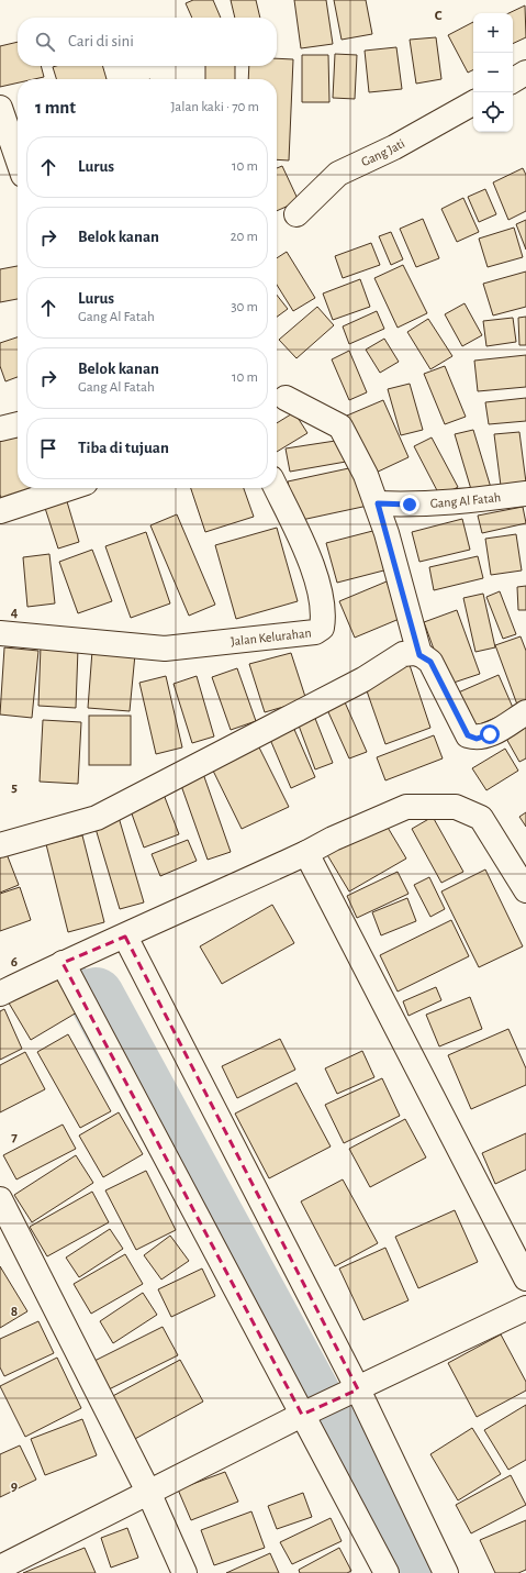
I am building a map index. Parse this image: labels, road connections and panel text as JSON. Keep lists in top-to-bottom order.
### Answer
{
  "streets": {
    "street": ["Gang Jati", "Gang Al Fatah", "Jalan Kelurahan"]
  },
  "page": {
    "map_buttons": ["+", "−"],
    "search": "Cari di sini",
    "heading": ["1 mnt", "Jalan kaki · 70 m"],
    "list": [
      ["Lurus", "10 m"],
      ["Belok kanan", "20 m"],
      ["Lurus", "Gang Al Fatah", "30 m"],
      ["Belok kanan", "Gang Al Fatah", "10 m"],
      "Tiba di tujuan"
    ]
  },
  "grid": {
    "columns": ["C"],
    "rows": [
      "4",
      "5",
      "6",
      "7",
      "8",
      "9"
    ]
  }
}
